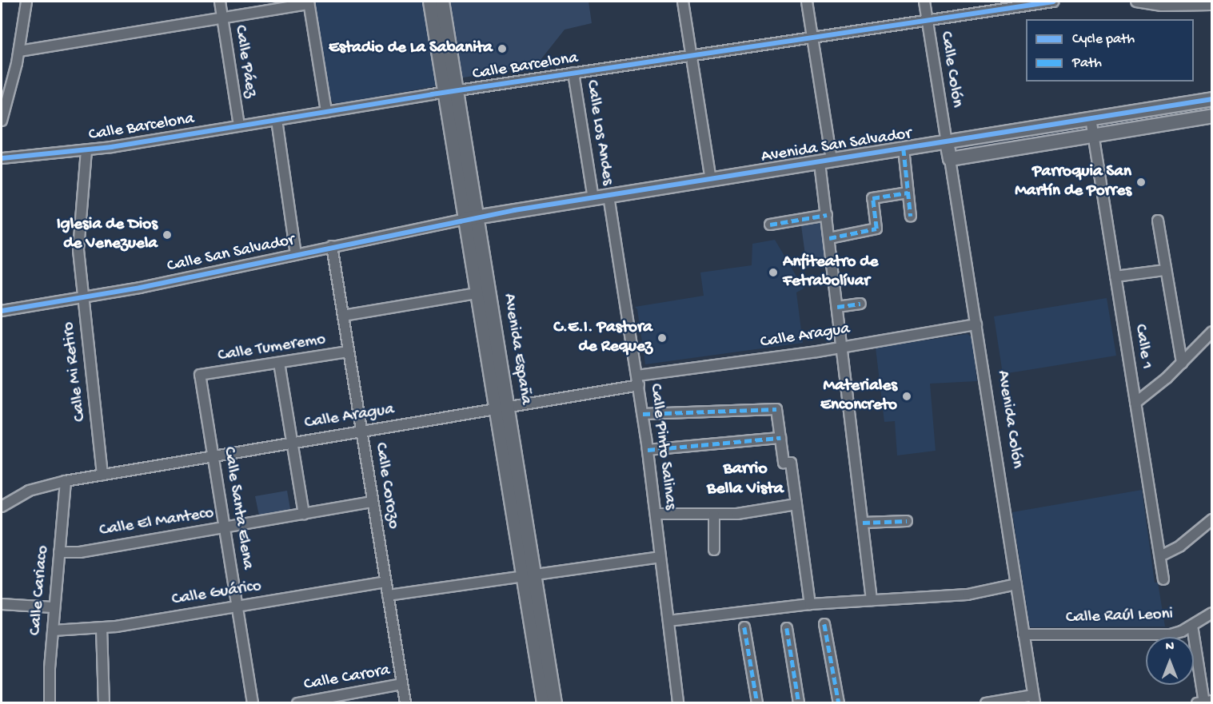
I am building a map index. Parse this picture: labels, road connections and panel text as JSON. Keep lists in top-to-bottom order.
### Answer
{
  "streets": {
    "main road": ["Avenida San Salvador", "Avenida España", "Avenida Colón"],
    "street": [
      "Calle Páez",
      "Calle Barcelona",
      "Calle Colón",
      "Calle Los Andes",
      "Calle San Salvador",
      "Calle Aragua",
      "Calle 1",
      "Calle Tumeremo",
      "Calle Mi Retiro",
      "Calle Pinto Salinas",
      "Calle Corozo",
      "Calle Santa Elena",
      "Calle El Manteco",
      "Calle Cariaco",
      "Calle Guárico",
      "Calle Raúl Leoni",
      "Calle Carora"
    ]
  },
  "crossings": [
    ["Calle Páez", "Calle Barcelona"],
    ["Calle Barcelona", "Calle Colón"],
    ["Calle Barcelona", "Calle Los Andes"],
    ["Calle Barcelona", "Avenida España"],
    ["Calle Barcelona", "Calle Mi Retiro"],
    ["Calle Colón", "Avenida San Salvador"],
    ["Calle Colón", "Avenida Colón"],
    ["Calle Los Andes", "Avenida San Salvador"],
    ["Avenida San Salvador", "Calle San Salvador"],
    ["Avenida San Salvador", "Calle 1"],
    ["Avenida San Salvador", "Avenida España"],
    ["Avenida San Salvador", "Avenida Colón"],
    ["Avenida San Salvador", "Calle Pinto Salinas"],
    ["Calle San Salvador", "Avenida España"],
    ["Calle San Salvador", "Calle Mi Retiro"],
    ["Calle San Salvador", "Calle Corozo"],
    ["Calle Aragua", "Avenida España"],
    ["Calle Aragua", "Calle Mi Retiro"],
    ["Calle Aragua", "Avenida Colón"],
    ["Calle Aragua", "Calle Pinto Salinas"],
    ["Calle Aragua", "Calle Corozo"],
    ["Calle Aragua", "Calle Santa Elena"],
    ["Calle Aragua", "Calle Cariaco"],
    ["Calle Tumeremo", "Avenida España"],
    ["Calle Tumeremo", "Calle Corozo"],
    ["Calle Tumeremo", "Calle Santa Elena"],
    ["Avenida Colón", "Calle Raúl Leoni"],
    ["Calle Corozo", "Calle El Manteco"],
    ["Calle Corozo", "Calle Guárico"],
    ["Calle Corozo", "Calle Carora"],
    ["Calle Santa Elena", "Calle El Manteco"],
    ["Calle Santa Elena", "Calle Guárico"],
    ["Calle El Manteco", "Calle Cariaco"],
    ["Calle Cariaco", "Calle Guárico"]
  ],
  "districts": ["Barrio Bella Vista"],
  "places": [
    "Estadio de La Sabanita",
    "Parroquia San Martín de Porres",
    "Iglesia de Dios de Venezuela",
    "Anfiteatro de Fetrabolívar",
    "C.E.I. Pastora de Requez",
    "Materiales Enconcreto"
  ],
  "legend": ["Cycle path", "Path"],
  "north": "top"
}
